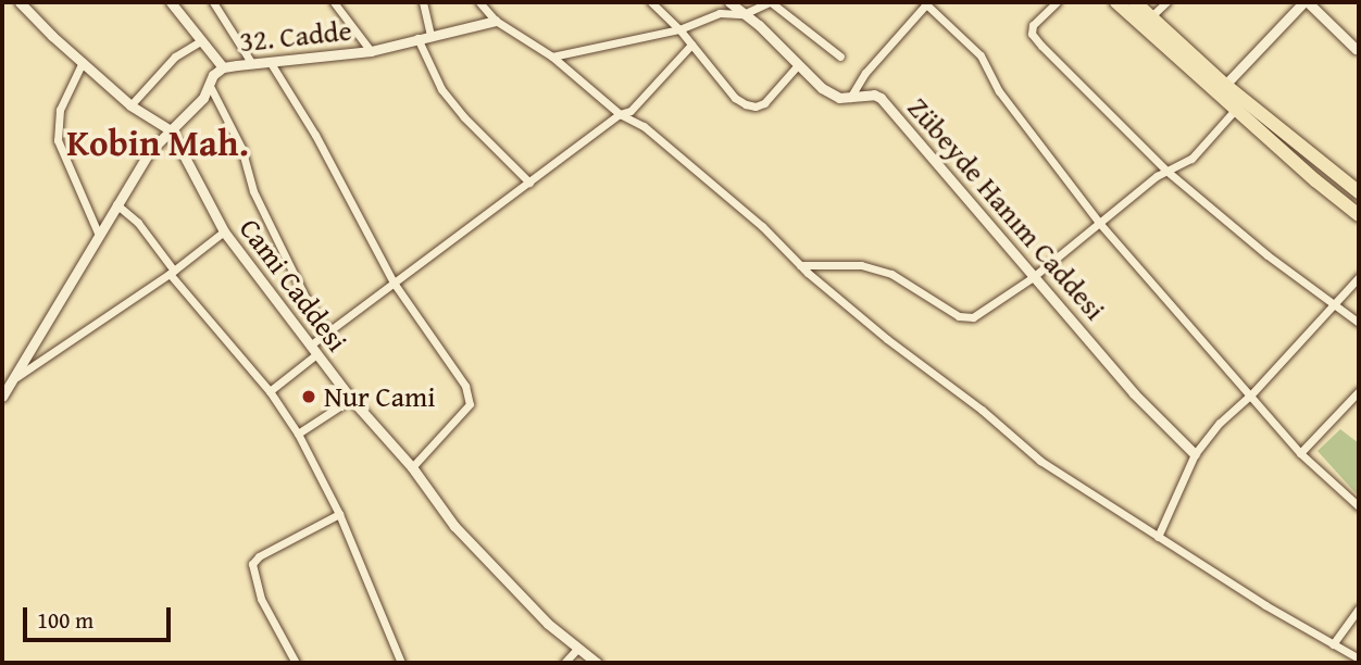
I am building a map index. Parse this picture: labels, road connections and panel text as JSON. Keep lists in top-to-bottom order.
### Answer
{
  "streets": {
    "street": ["32. Cadde", "Zübeyde Hanım Caddesi", "Cami Caddesi"]
  },
  "crossings": [
    ["32. Cadde", "Cami Caddesi"]
  ],
  "districts": ["Kobin Mah."],
  "places": ["Nur Cami"],
  "scale_bar": "100 m"
}
